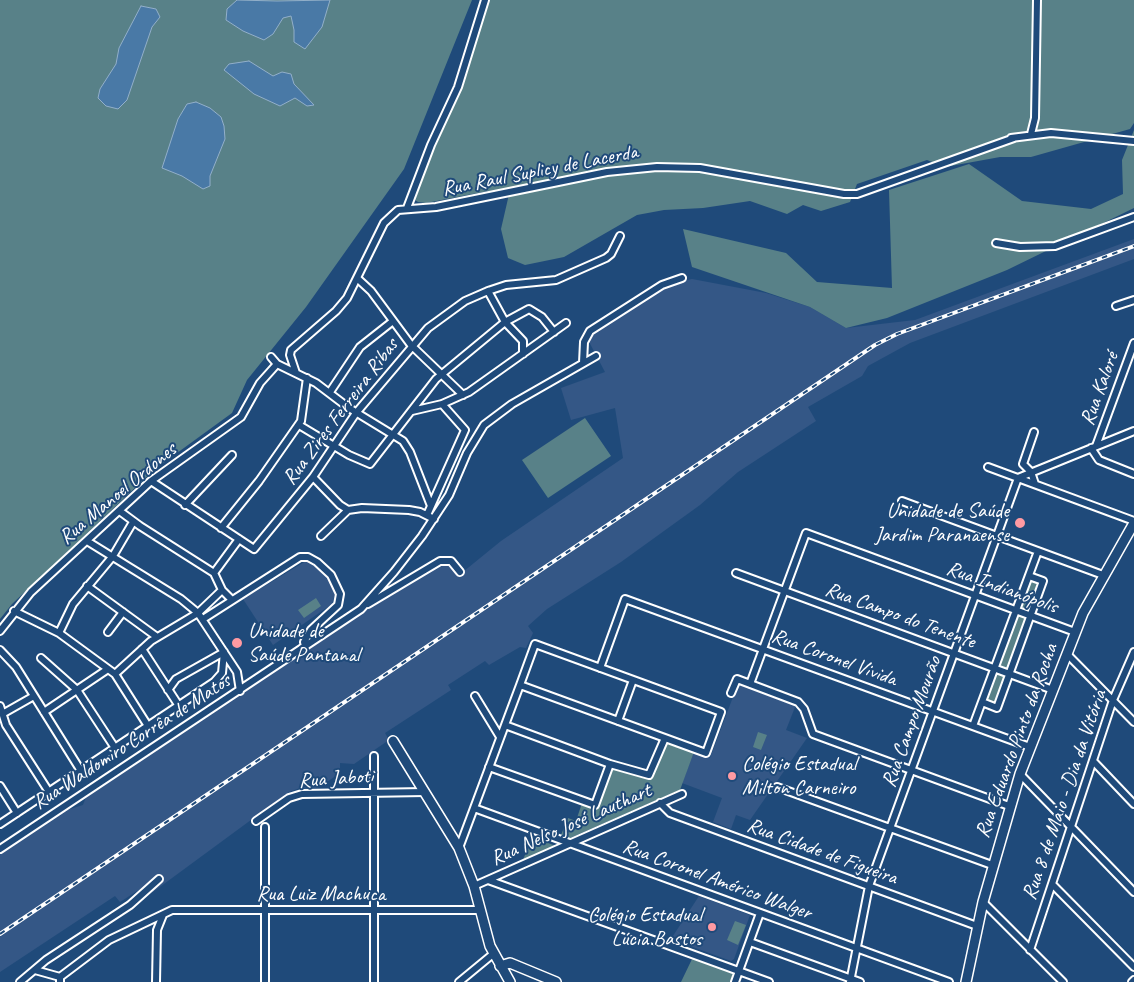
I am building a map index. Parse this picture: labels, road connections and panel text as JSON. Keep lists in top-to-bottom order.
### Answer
{
  "streets": {
    "main road": ["Rua Eduardo Pinto da Rocha"],
    "street": [
      "Rua Raul Suplicy de Lacerda",
      "Rua Kaloré",
      "Rua Zires Ferreira Ribas",
      "Rua Manoel Ordones",
      "Rua Indianópolis",
      "Rua Campo do Tenente",
      "Rua Coronel Vivida",
      "Rua Campo Mourão",
      "Rua Waldomiro Corrêa de Matos",
      "Rua Jaboti",
      "Rua 8 de Maio - Dia da Vitória",
      "Rua Nelso José Lauthart",
      "Rua Cidade de Figueira",
      "Rua Coronel Américo Walger",
      "Rua Luiz Machuca"
    ]
  },
  "crossings": [
    ["Rua Indianópolis", "Rua Campo do Tenente"],
    ["Rua Indianópolis", "Rua Campo Mourão"],
    ["Rua Indianópolis", "Rua Eduardo Pinto da Rocha"],
    ["Rua Campo do Tenente", "Rua Campo Mourão"],
    ["Rua Campo do Tenente", "Rua Eduardo Pinto da Rocha"],
    ["Rua Coronel Vivida", "Rua Campo Mourão"],
    ["Rua Coronel Vivida", "Rua Eduardo Pinto da Rocha"],
    ["Rua Campo Mourão", "Rua Cidade de Figueira"],
    ["Rua Campo Mourão", "Rua Coronel Américo Walger"],
    ["Rua Eduardo Pinto da Rocha", "Rua Cidade de Figueira"],
    ["Rua Nelso José Lauthart", "Rua Cidade de Figueira"],
    ["Rua Nelso José Lauthart", "Rua Coronel Américo Walger"]
  ],
  "places": [
    "Unidade de Saúde Jardim Paranaense",
    "Unidade de Saúde Pantanal",
    "Colégio Estadual Milton Carneiro",
    "Colégio Estadual Lúcia Bastos"
  ]
}
